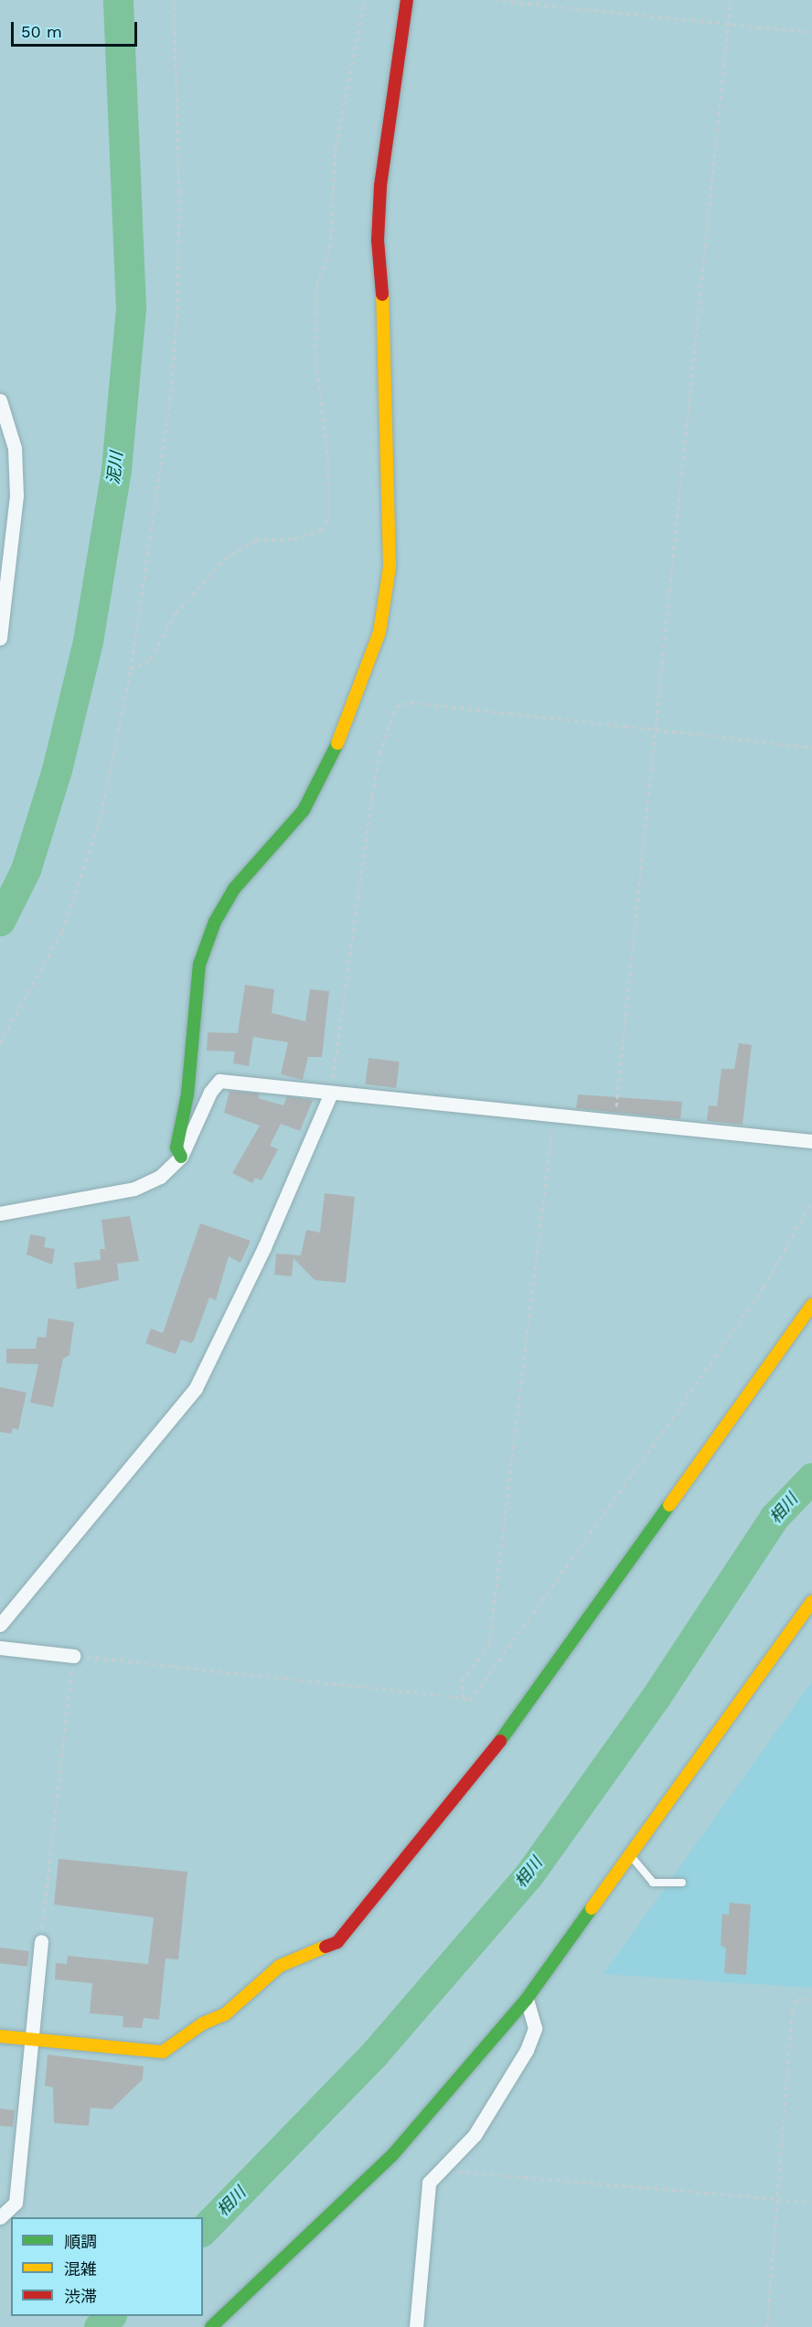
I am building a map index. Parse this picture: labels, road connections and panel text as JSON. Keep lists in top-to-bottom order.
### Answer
{
  "water": ["泥川", "相川"],
  "legend": ["順調", "混雑", "渋滞"],
  "scale_bar": "50 m"
}
